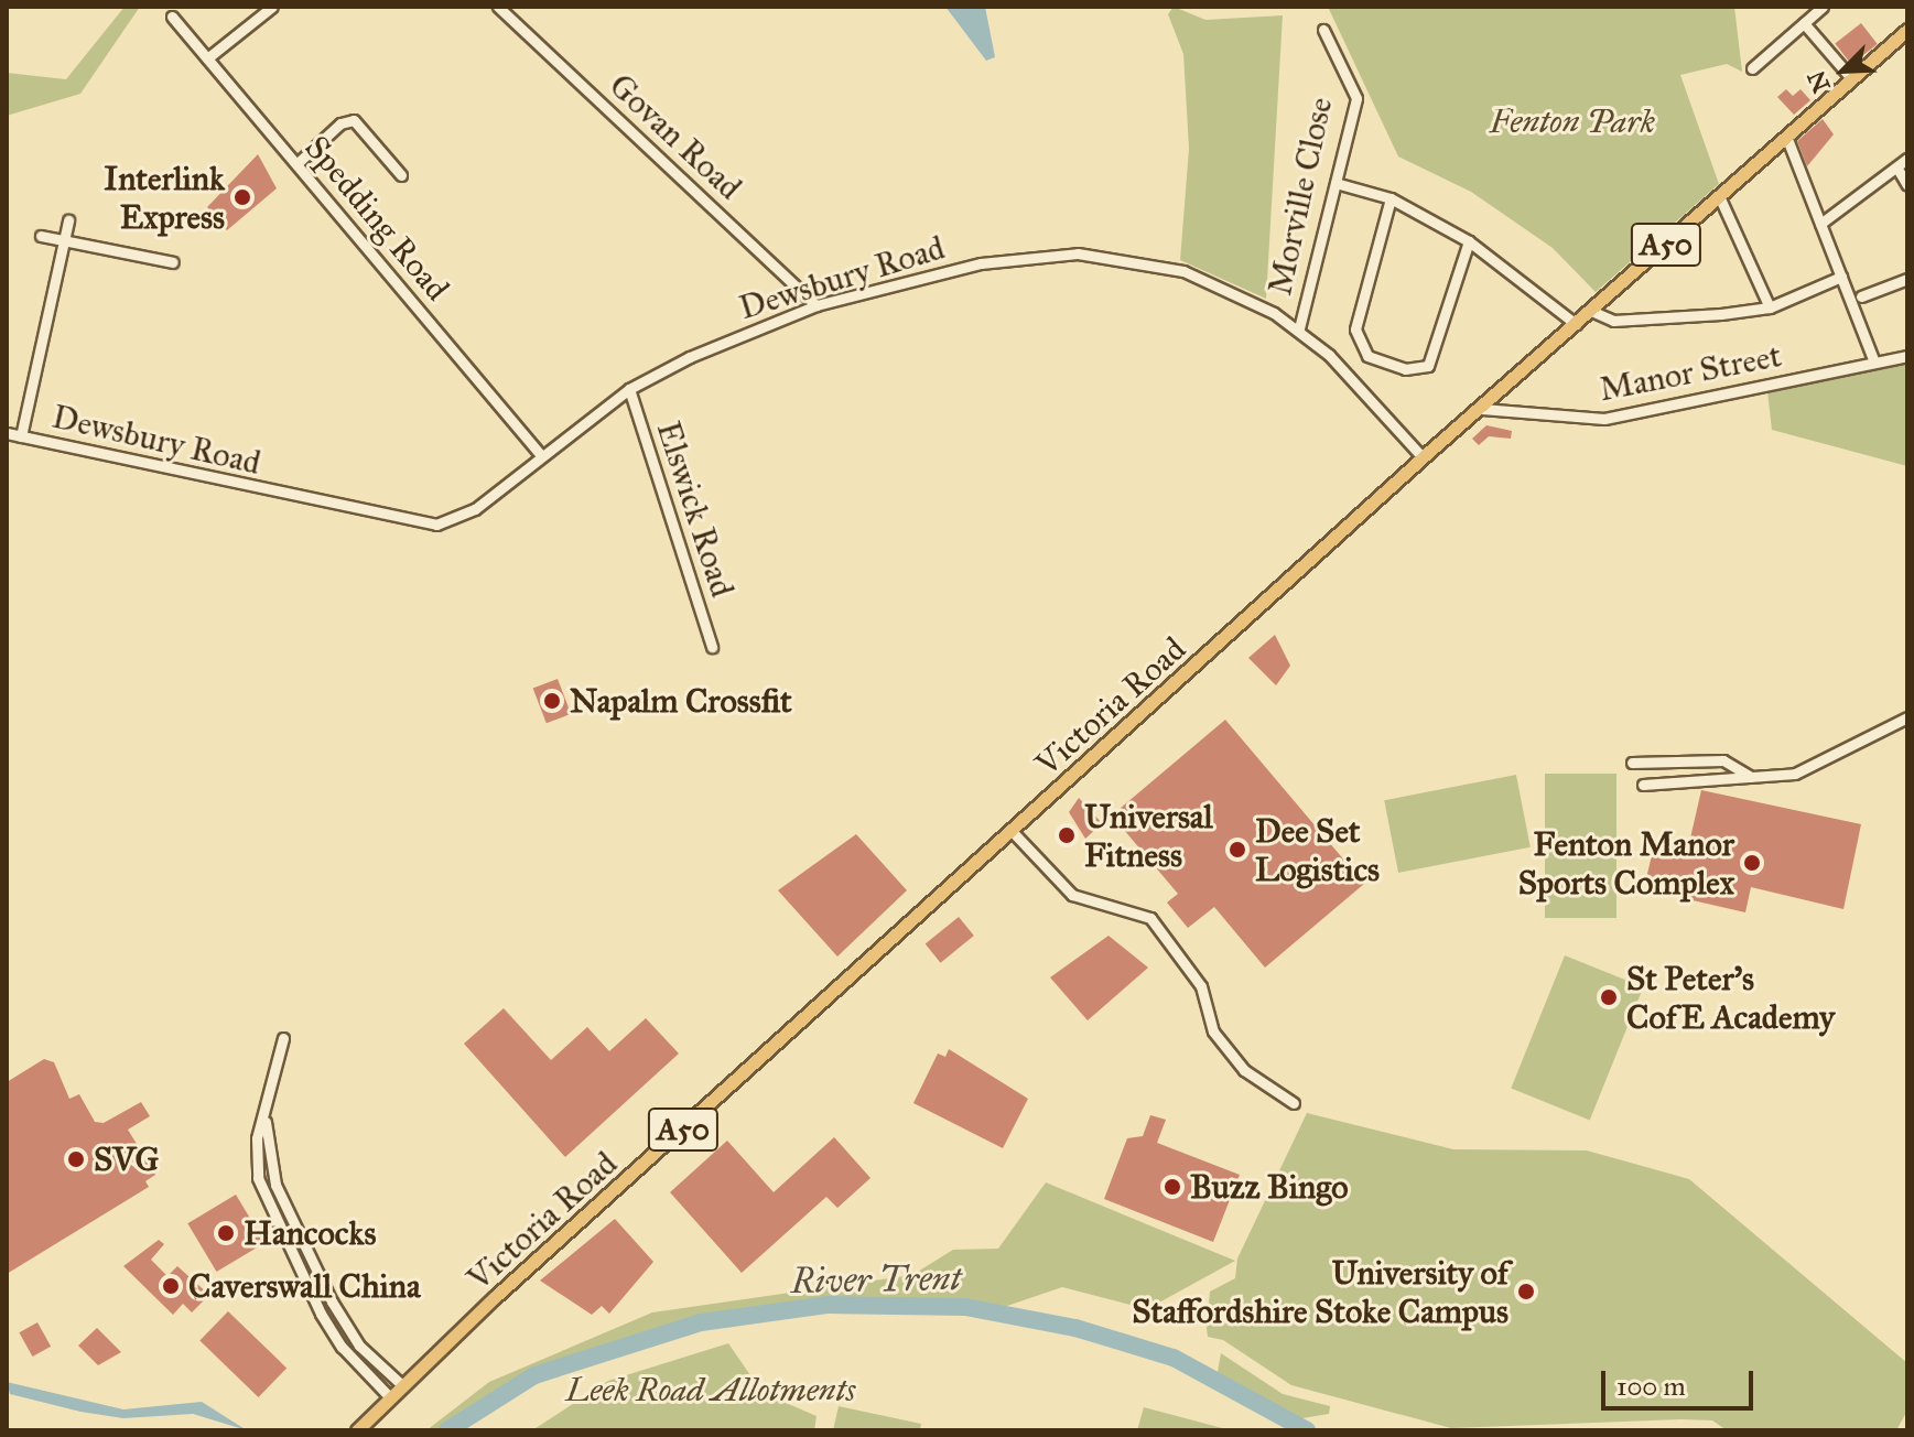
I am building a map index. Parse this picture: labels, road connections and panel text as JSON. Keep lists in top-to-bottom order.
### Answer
{
  "streets": {
    "main road": ["A50", "Victoria Road"],
    "street": [
      "Govan Road",
      "Morville Close",
      "Spedding Road",
      "Dewsbury Road",
      "Manor Street",
      "Elswick Road"
    ]
  },
  "crossings": [
    ["Govan Road", "Dewsbury Road"],
    ["Morville Close", "Dewsbury Road"],
    ["Spedding Road", "Dewsbury Road"],
    ["Dewsbury Road", "Elswick Road"],
    ["Dewsbury Road", "Victoria Road"],
    ["Manor Street", "Victoria Road"]
  ],
  "water": ["River Trent"],
  "parks": ["Fenton Park", "Leek Road Allotments"],
  "places": [
    "Interlink Express",
    "Napalm Crossfit",
    "Universal Fitness",
    "Dee Set Logistics",
    "Fenton Manor Sports Complex",
    "St Peter's CofE Academy",
    "SVG",
    "Buzz Bingo",
    "Hancocks",
    "Caverswall China",
    "University of Staffordshire Stoke Campus"
  ],
  "scale_bar": "100 m",
  "north": "bottom left"
}
